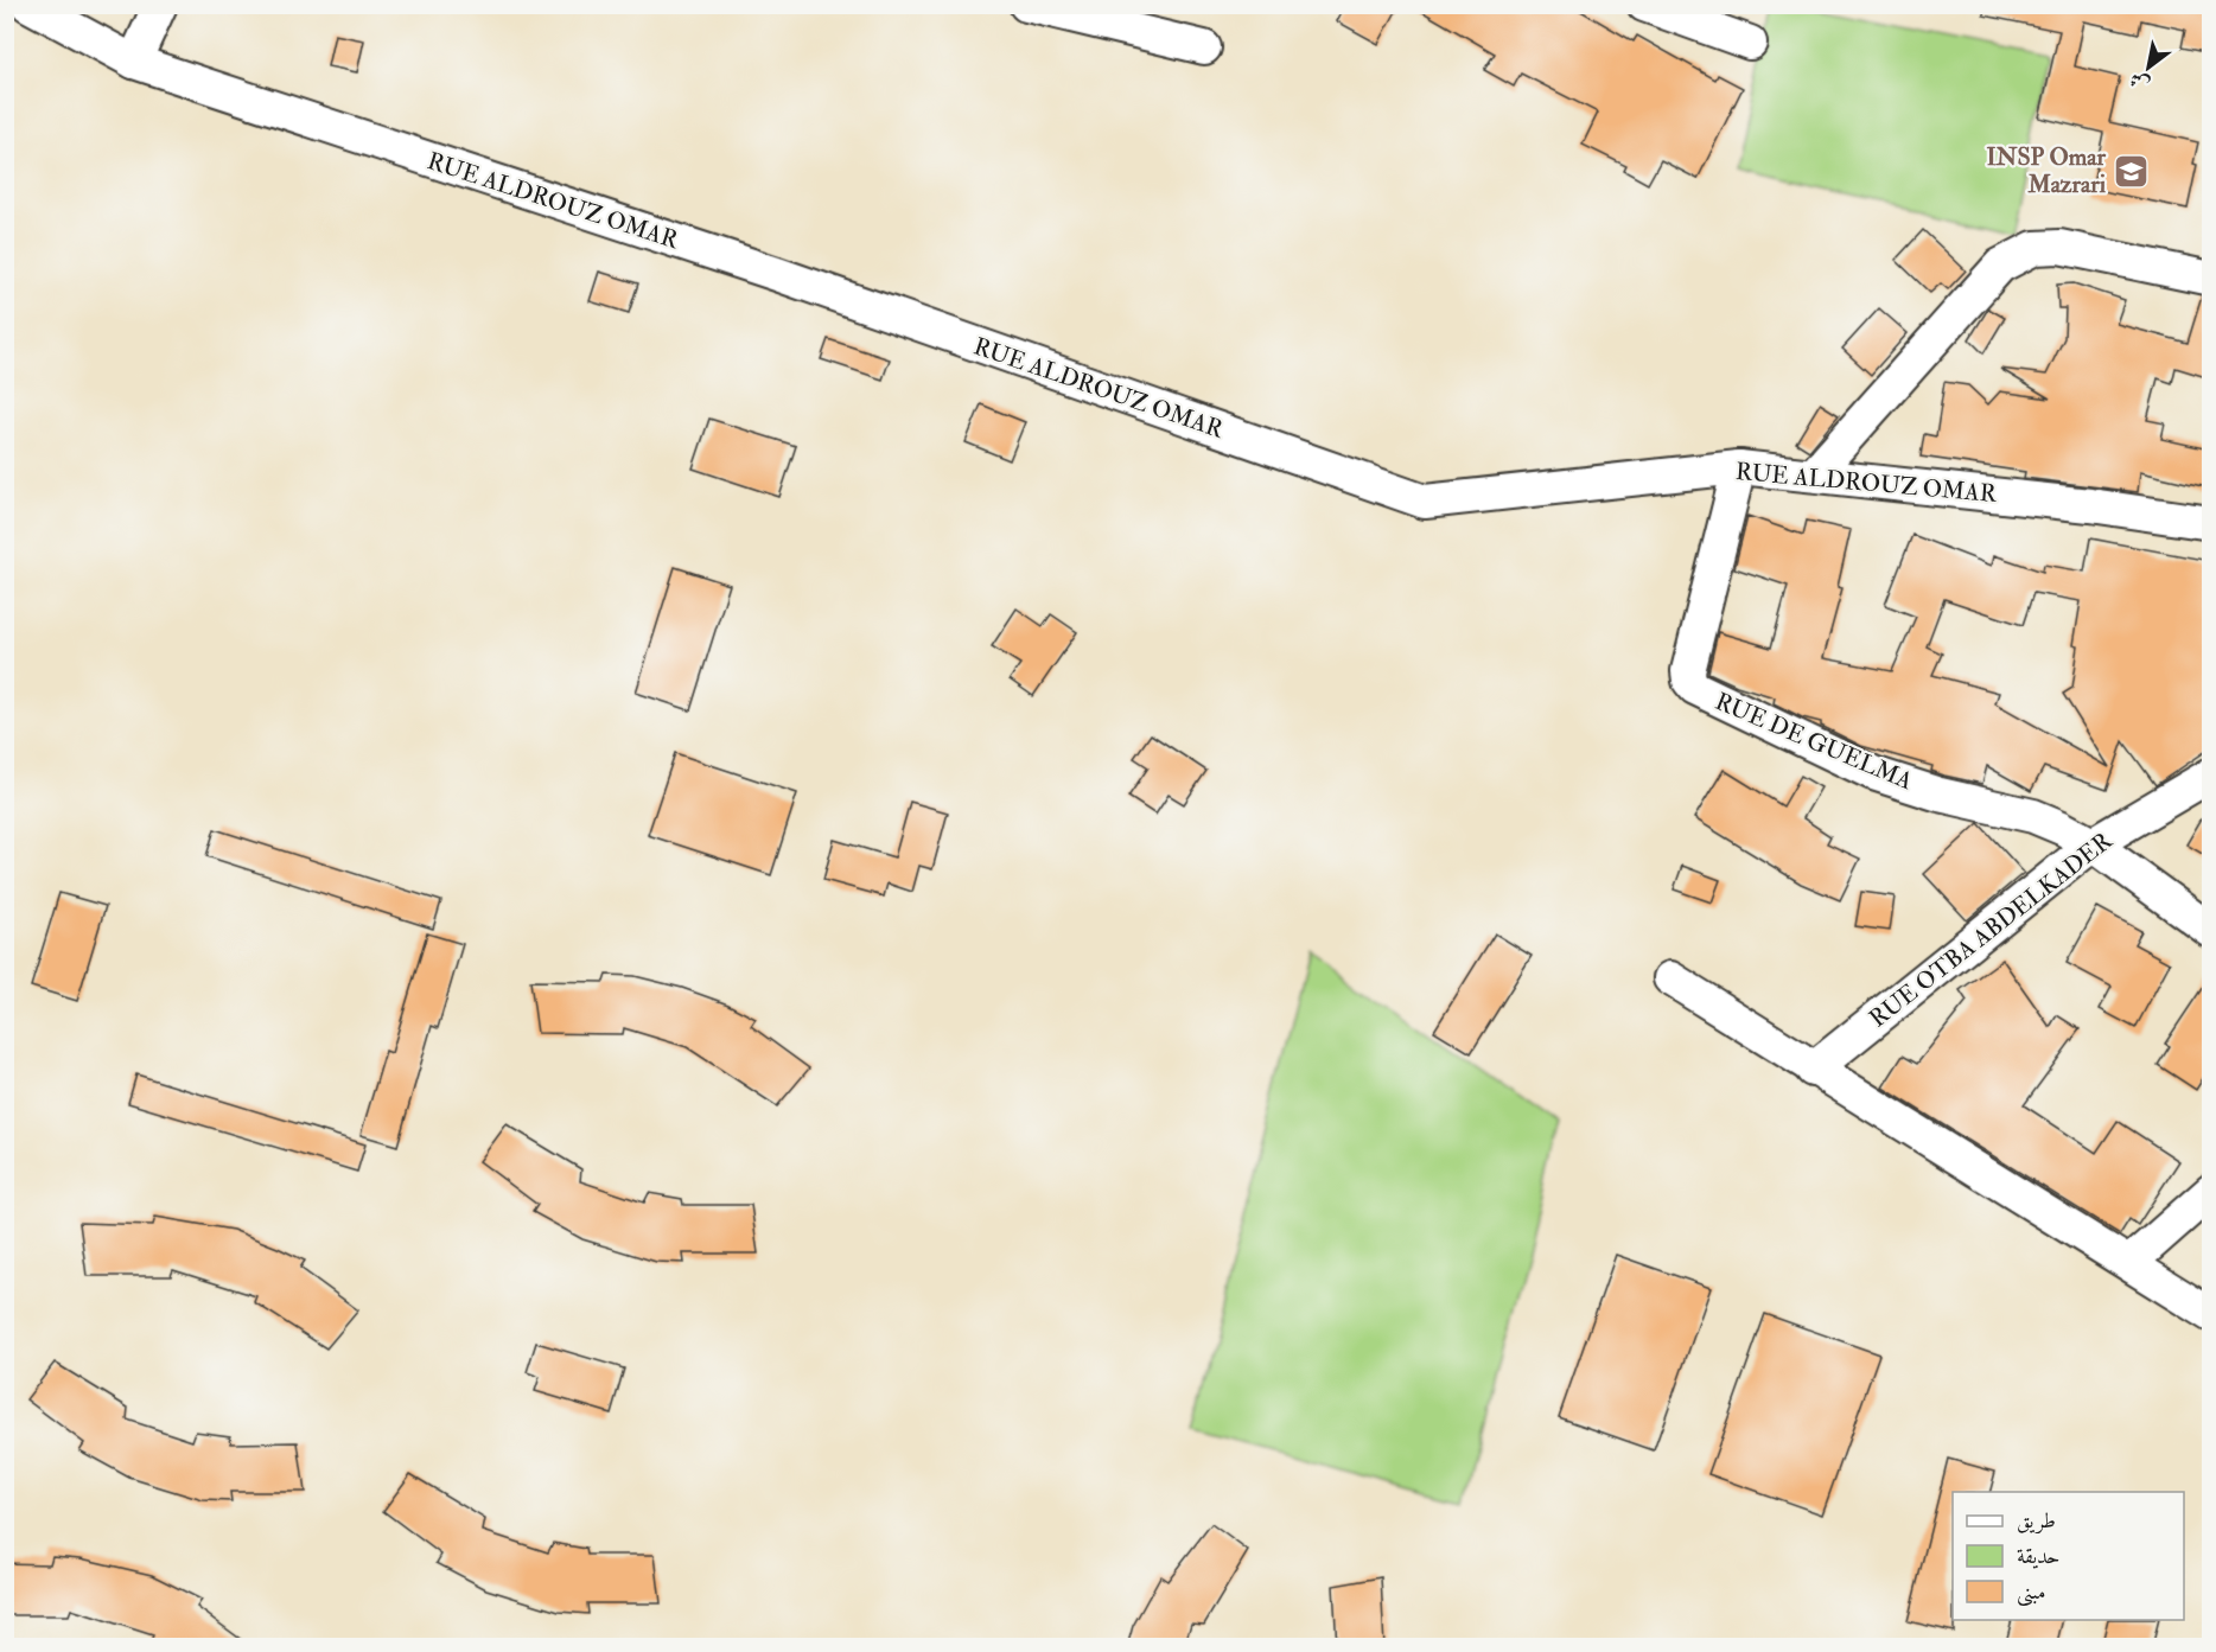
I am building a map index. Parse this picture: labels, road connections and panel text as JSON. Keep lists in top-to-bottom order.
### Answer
{
  "streets": {
    "street": ["RUE ALDROUZ OMAR", "RUE DE GUELMA", "RUE OTBA ABDELKADER"]
  },
  "crossings": [
    ["RUE ALDROUZ OMAR", "RUE DE GUELMA"],
    ["RUE DE GUELMA", "RUE OTBA ABDELKADER"]
  ],
  "places": {
    "school or university": ["INSP Omar Mazrari"]
  },
  "legend": ["طريق", "حديقة", "مبنى"],
  "north": "bottom left"
}
